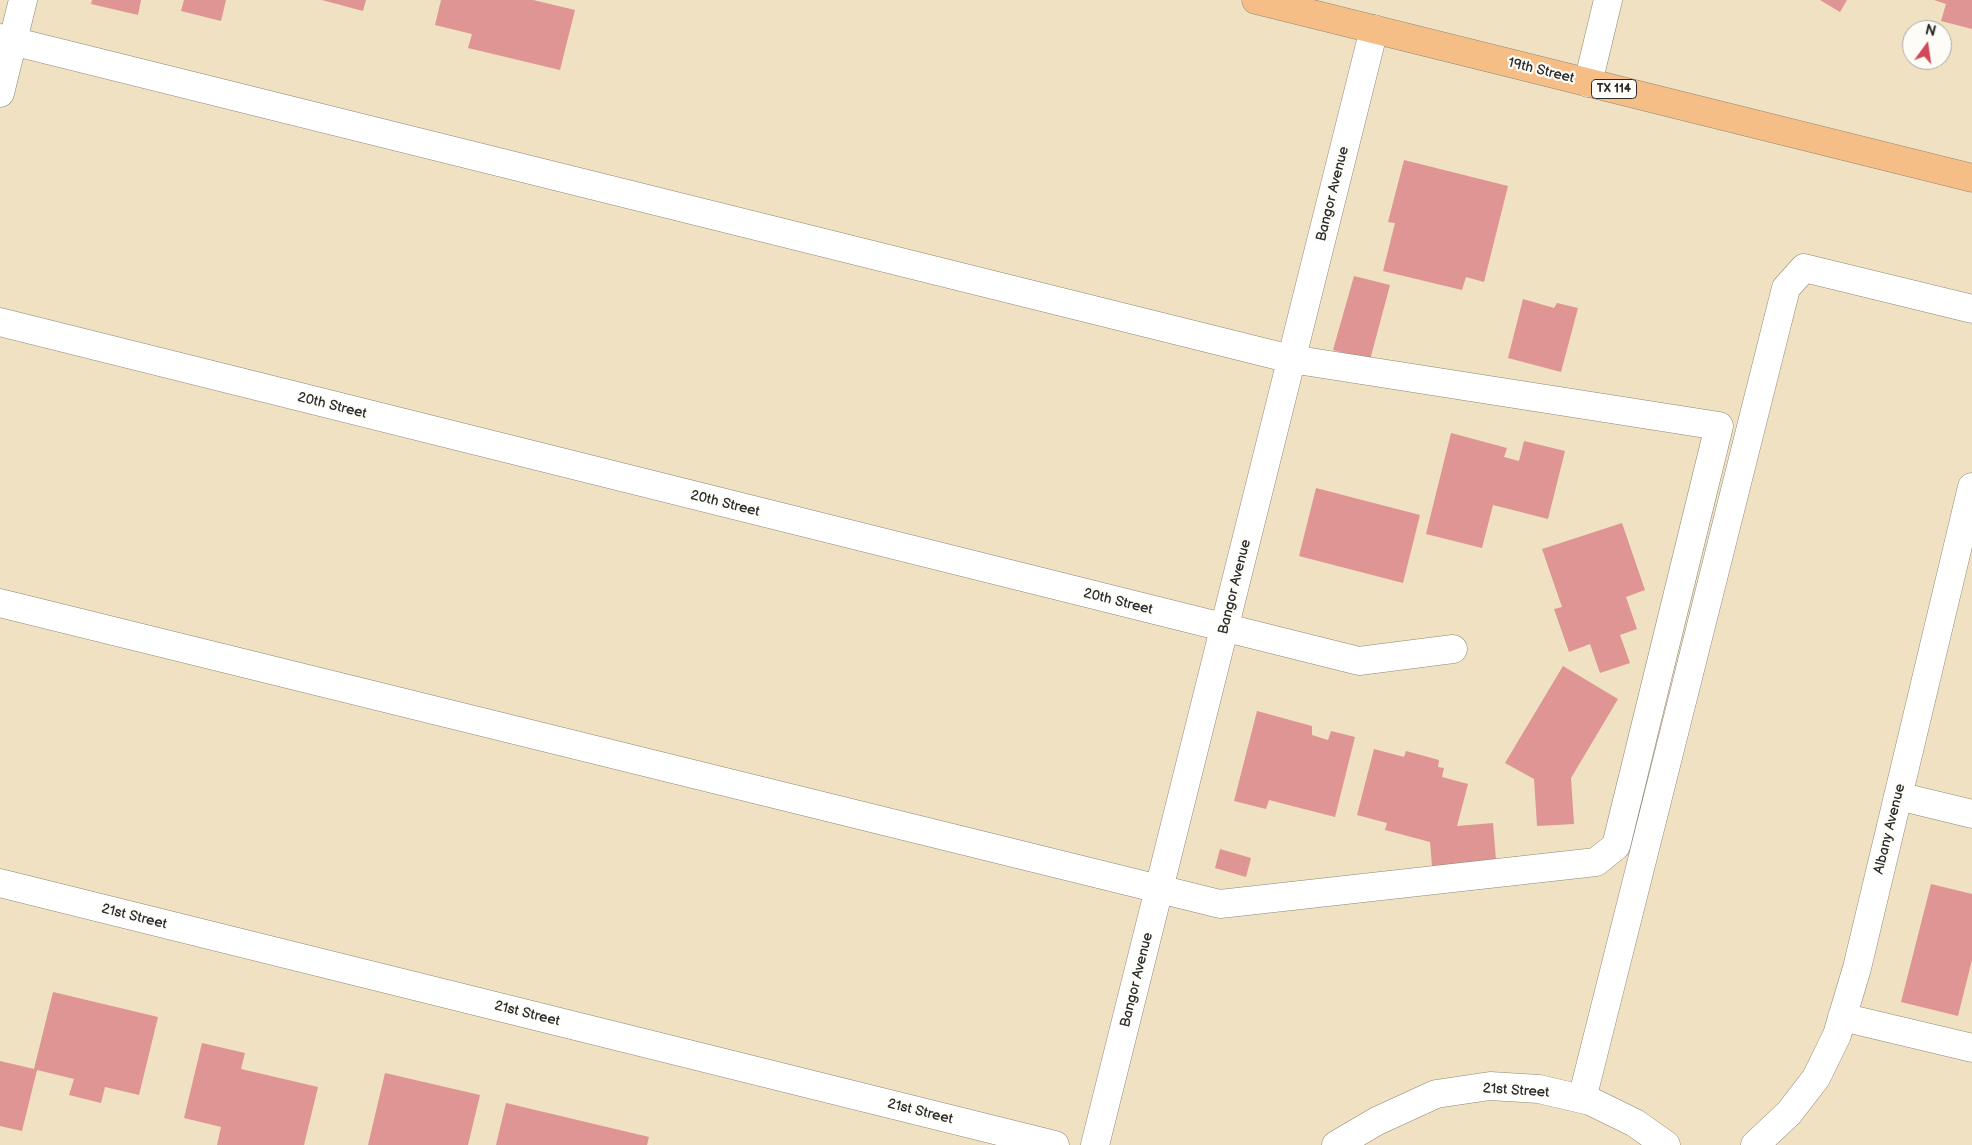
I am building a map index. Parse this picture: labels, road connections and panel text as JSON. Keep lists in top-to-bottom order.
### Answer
{
  "streets": {
    "main road": ["19th Street", "TX 114"],
    "street": [
      "Bangor Avenue",
      "20th Street",
      "Albany Avenue",
      "21st Street"
    ]
  },
  "crossings": [
    ["19th Street", "Bangor Avenue"],
    ["Bangor Avenue", "20th Street"]
  ],
  "north": "top"
}
